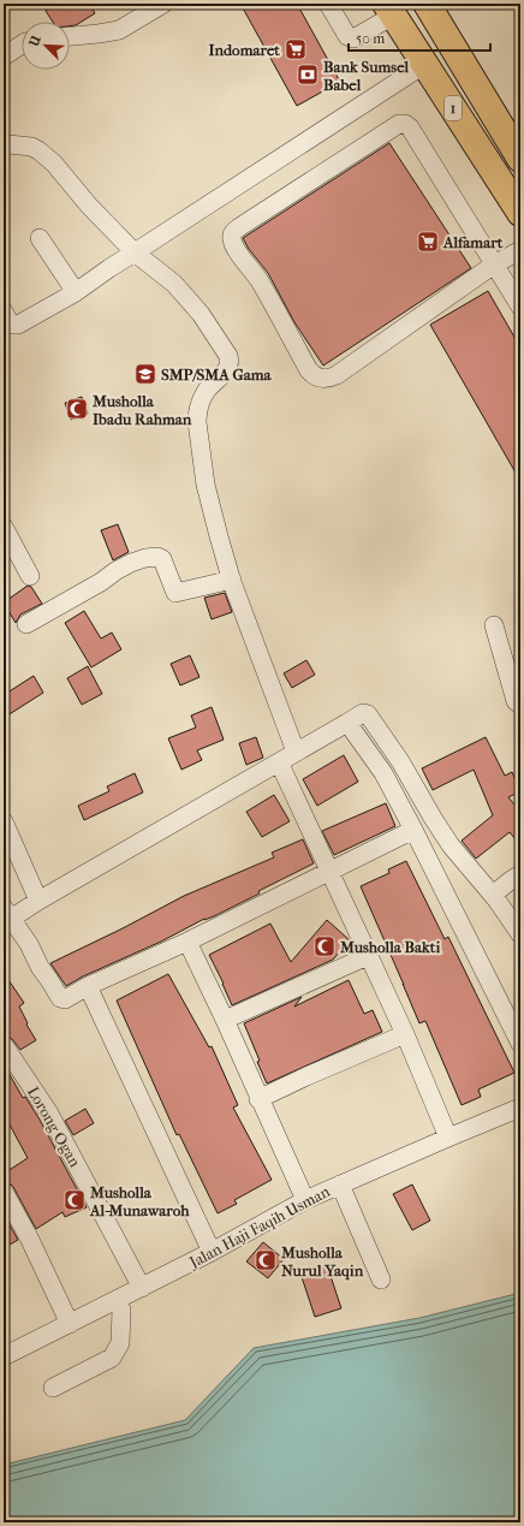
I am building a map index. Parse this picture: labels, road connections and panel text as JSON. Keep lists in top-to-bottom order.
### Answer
{
  "streets": {
    "highway": ["1"],
    "street": ["Lorong Ogan", "Jalan Haji Faqih Usman"]
  },
  "crossings": [
    ["Lorong Ogan", "Jalan Haji Faqih Usman"]
  ],
  "places": {
    "supermarket": ["Indomaret", "Alfamart"],
    "bank": ["Bank Sumsel Babel"],
    "school or university": ["SMP/SMA Gama"],
    "mosque": [
      "Musholla Ibadu Rahman",
      "Musholla Bakti",
      "Musholla Al-Munawaroh",
      "Musholla Nurul Yaqin"
    ]
  },
  "scale_bar": "50 m",
  "north": "top left"
}
